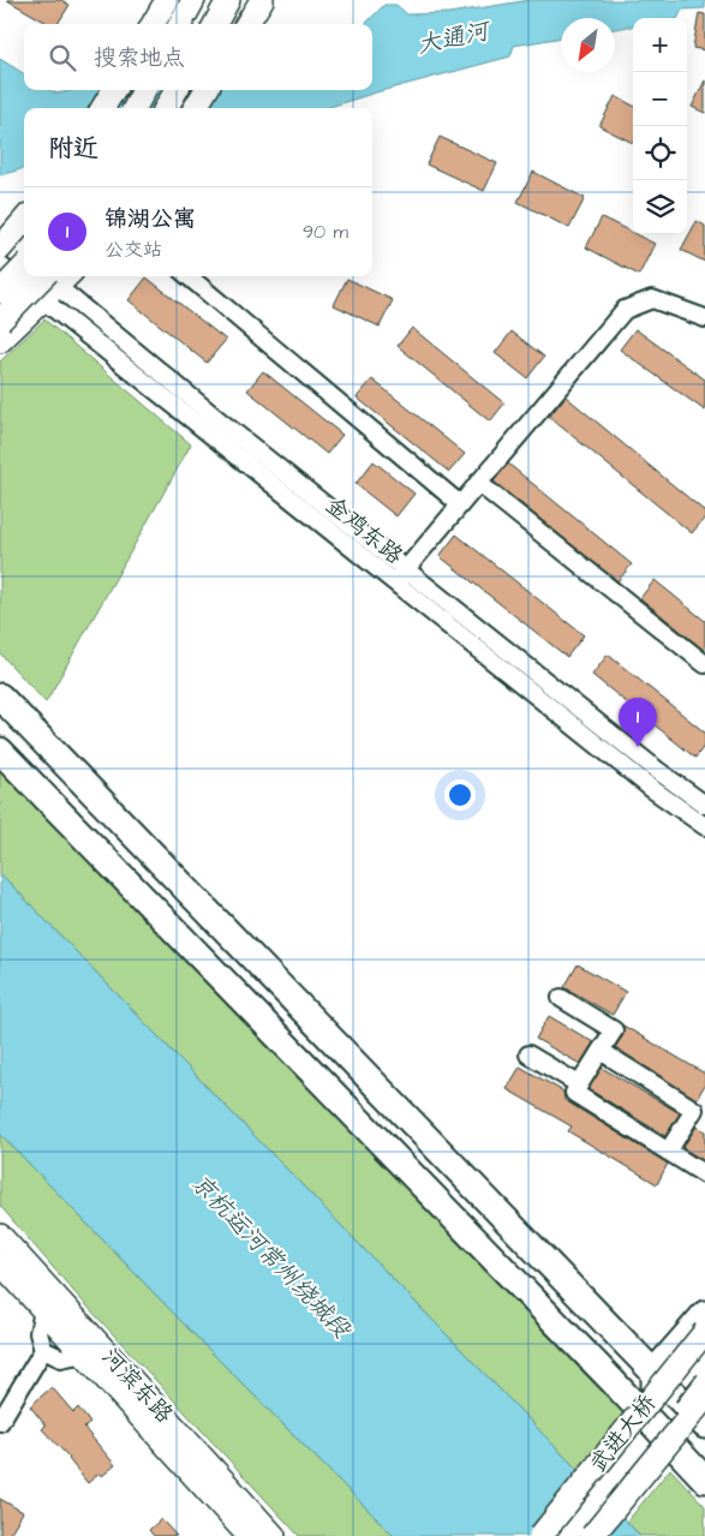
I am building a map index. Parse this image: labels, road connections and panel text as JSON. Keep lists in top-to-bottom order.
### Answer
{
  "streets": {
    "main road": ["河滨东路", "武进大桥"],
    "street": ["金鸡东路"]
  },
  "water": ["大通河", "京杭运河常州绕城段"],
  "north": "bottom left",
  "page": {
    "map_buttons": ["+", "−"],
    "search": "搜索地点",
    "heading": "附近",
    "list": [
      {
        "mark": "1",
        "name": "锦湖公寓",
        "note": "公交站",
        "value": "90 m"
      }
    ],
    "pins": "1"
  }
}
